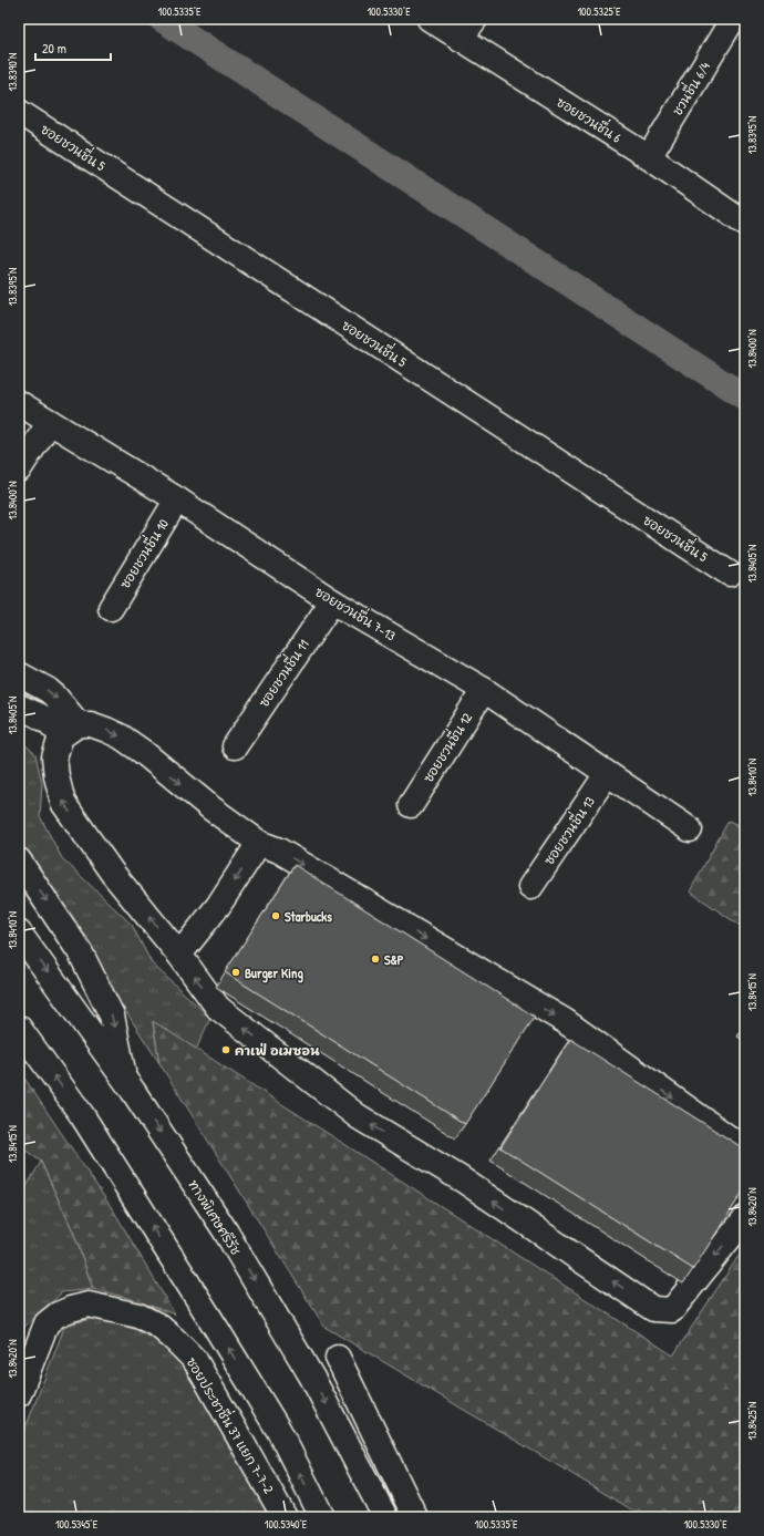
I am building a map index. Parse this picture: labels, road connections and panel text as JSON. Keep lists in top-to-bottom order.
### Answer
{
  "streets": {
    "main road": [
      "ชวนชื่น 6/4",
      "ซอยชวนชื่น 6",
      "ซอยชวนชื่น 5",
      "ซอยชวนชื่น 10",
      "ซอยชวนชื่น 7-13",
      "ซอยชวนชื่น 11",
      "ซอยชวนชื่น 12",
      "ซอยชวนชื่น 13",
      "ทางพิเศษศรีรัช",
      "ซอยประชาชื่น 37 แยก 7-7-2"
    ]
  },
  "crossings": [
    ["ชวนชื่น 6/4", "ซอยชวนชื่น 6"],
    ["ซอยชวนชื่น 10", "ซอยชวนชื่น 7-13"],
    ["ซอยชวนชื่น 7-13", "ซอยชวนชื่น 11"],
    ["ซอยชวนชื่น 7-13", "ซอยชวนชื่น 12"],
    ["ซอยชวนชื่น 7-13", "ซอยชวนชื่น 13"]
  ],
  "places": [
    "Starbucks",
    "S&P",
    "Burger King",
    "คาเฟ่ อเมซอน"
  ],
  "scale_bar": "20 m",
  "coordinates": [
    "100.5335°E",
    "100.5330°E",
    "100.5325°E",
    "13.8390°N",
    "13.8395°N",
    "13.8400°N",
    "13.8405°N",
    "13.8410°N",
    "13.8415°N",
    "13.8420°N",
    "13.8425°N",
    "100.5345°E",
    "100.5340°E"
  ]
}
